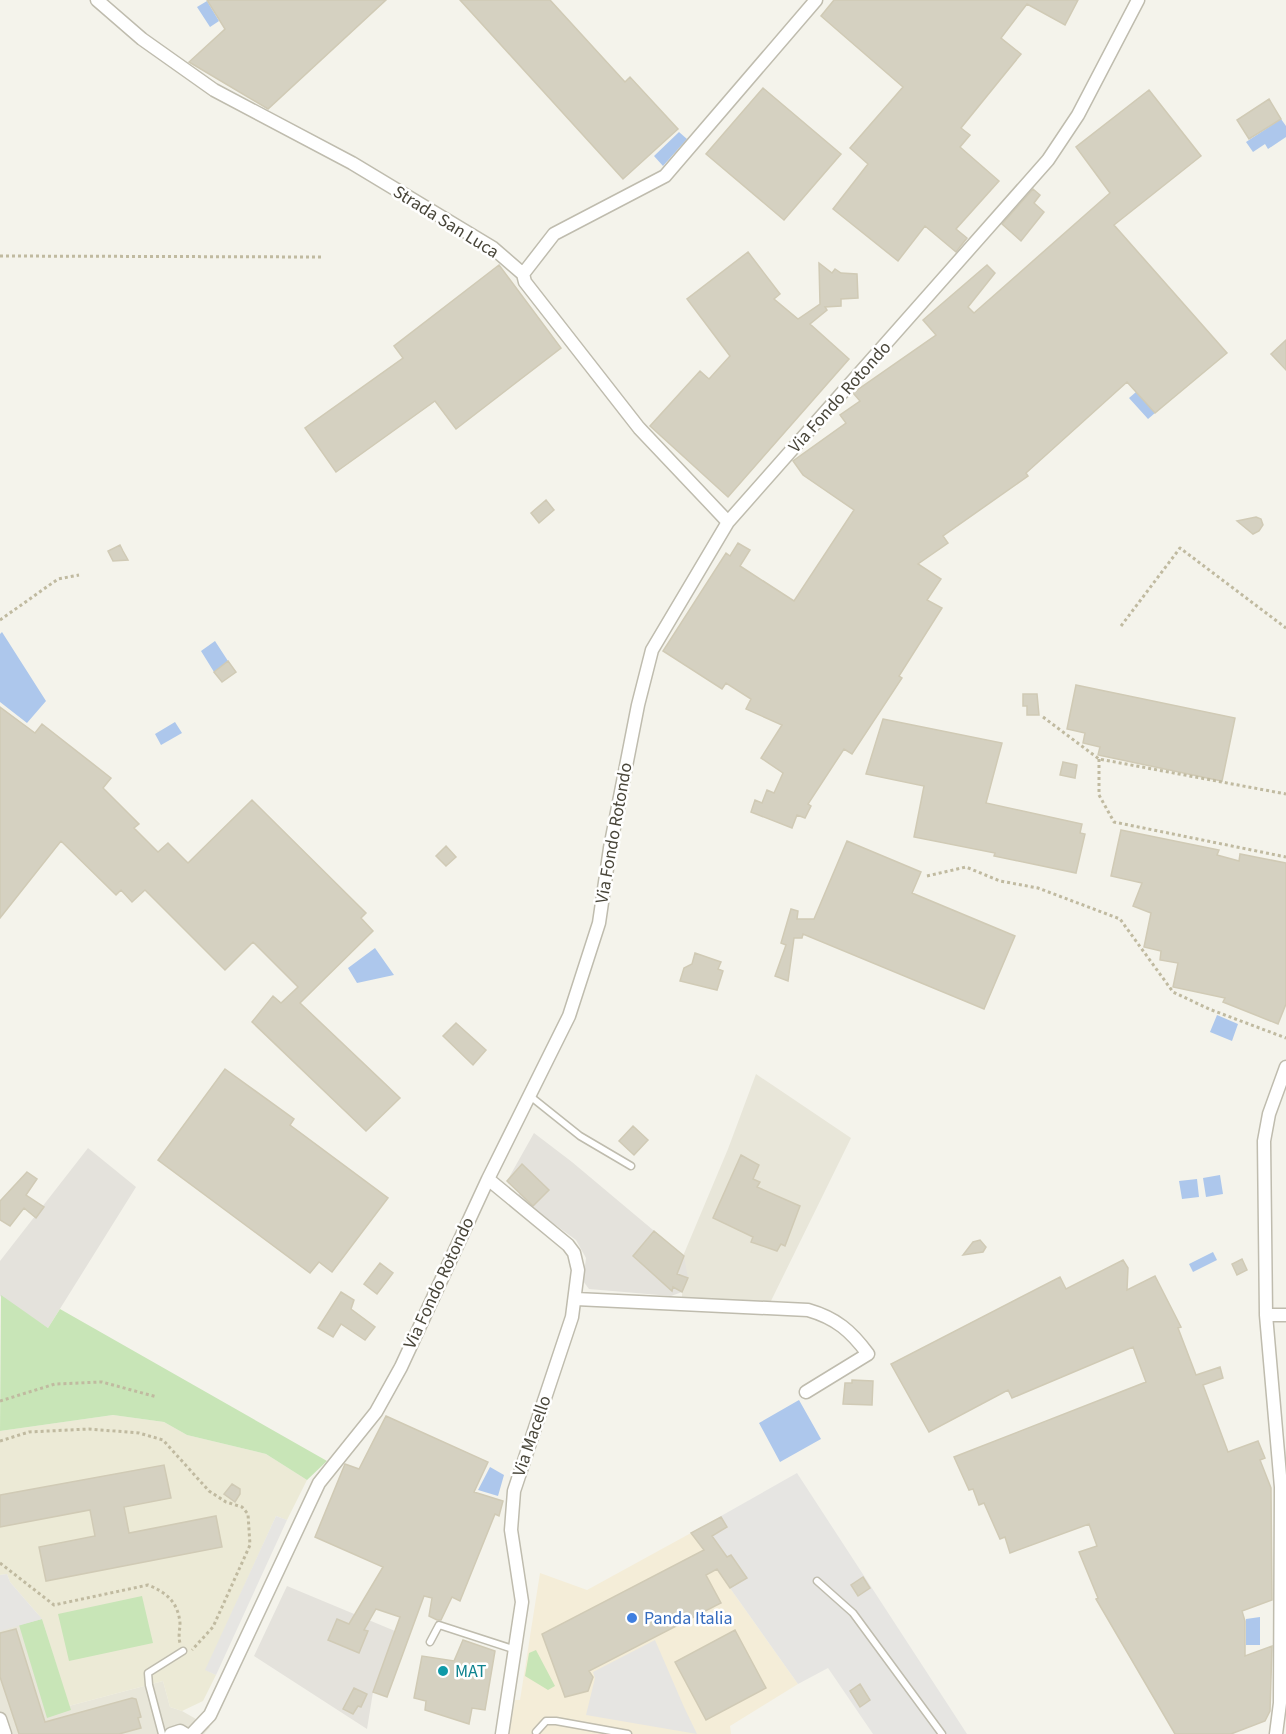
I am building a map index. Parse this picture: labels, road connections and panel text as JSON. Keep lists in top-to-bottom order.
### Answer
{
  "streets": {
    "street": ["Strada San Luca", "Via Fondo Rotondo", "Via Macello"]
  },
  "crossings": [
    ["Strada San Luca", "Via Fondo Rotondo"],
    ["Via Fondo Rotondo", "Via Macello"]
  ],
  "places": ["Panda Italia", "MAT"]
}
